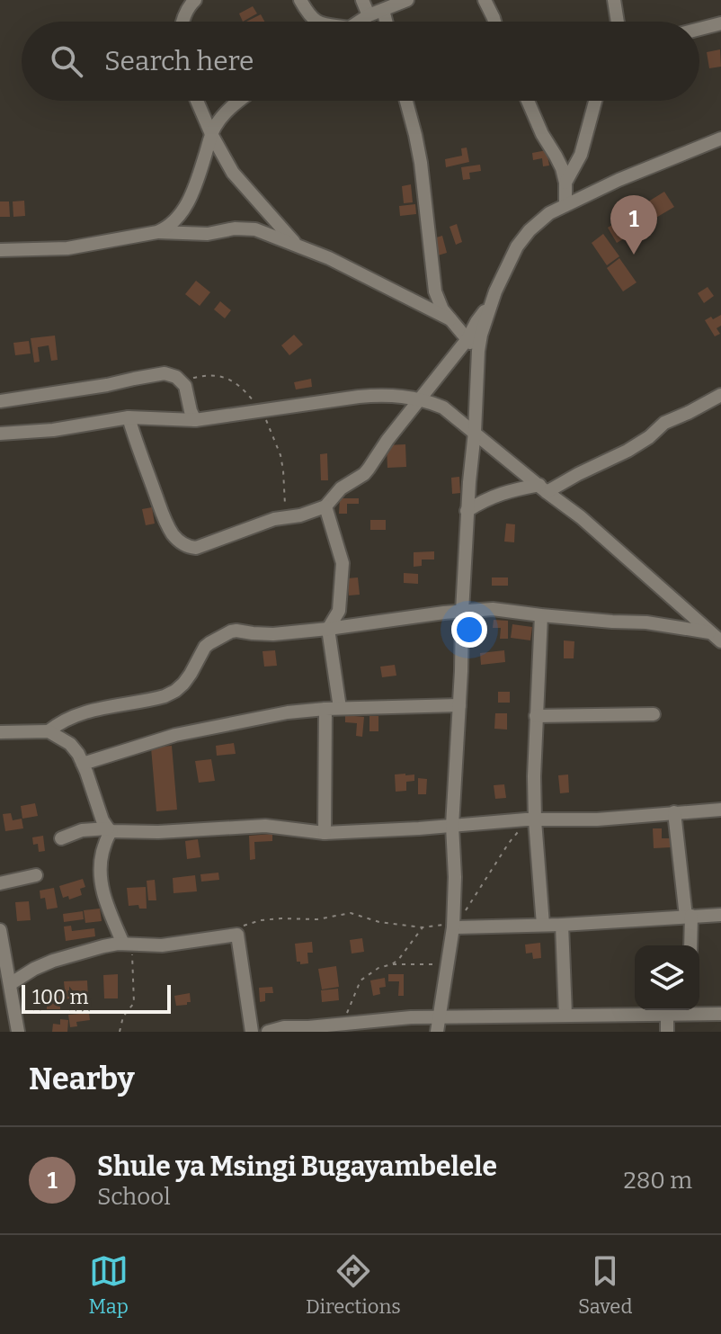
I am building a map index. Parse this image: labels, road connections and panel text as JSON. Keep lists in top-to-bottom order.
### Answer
{
  "scale_bar": "100 m",
  "page": {
    "search": "Search here",
    "pins": "1",
    "scale": "100 m",
    "heading": "Nearby",
    "list": [
      {
        "mark": "1",
        "name": "Shule ya Msingi Bugayambelele",
        "note": "School",
        "value": "280 m"
      }
    ],
    "nav": ["Map", "Directions", "Saved"]
  }
}
